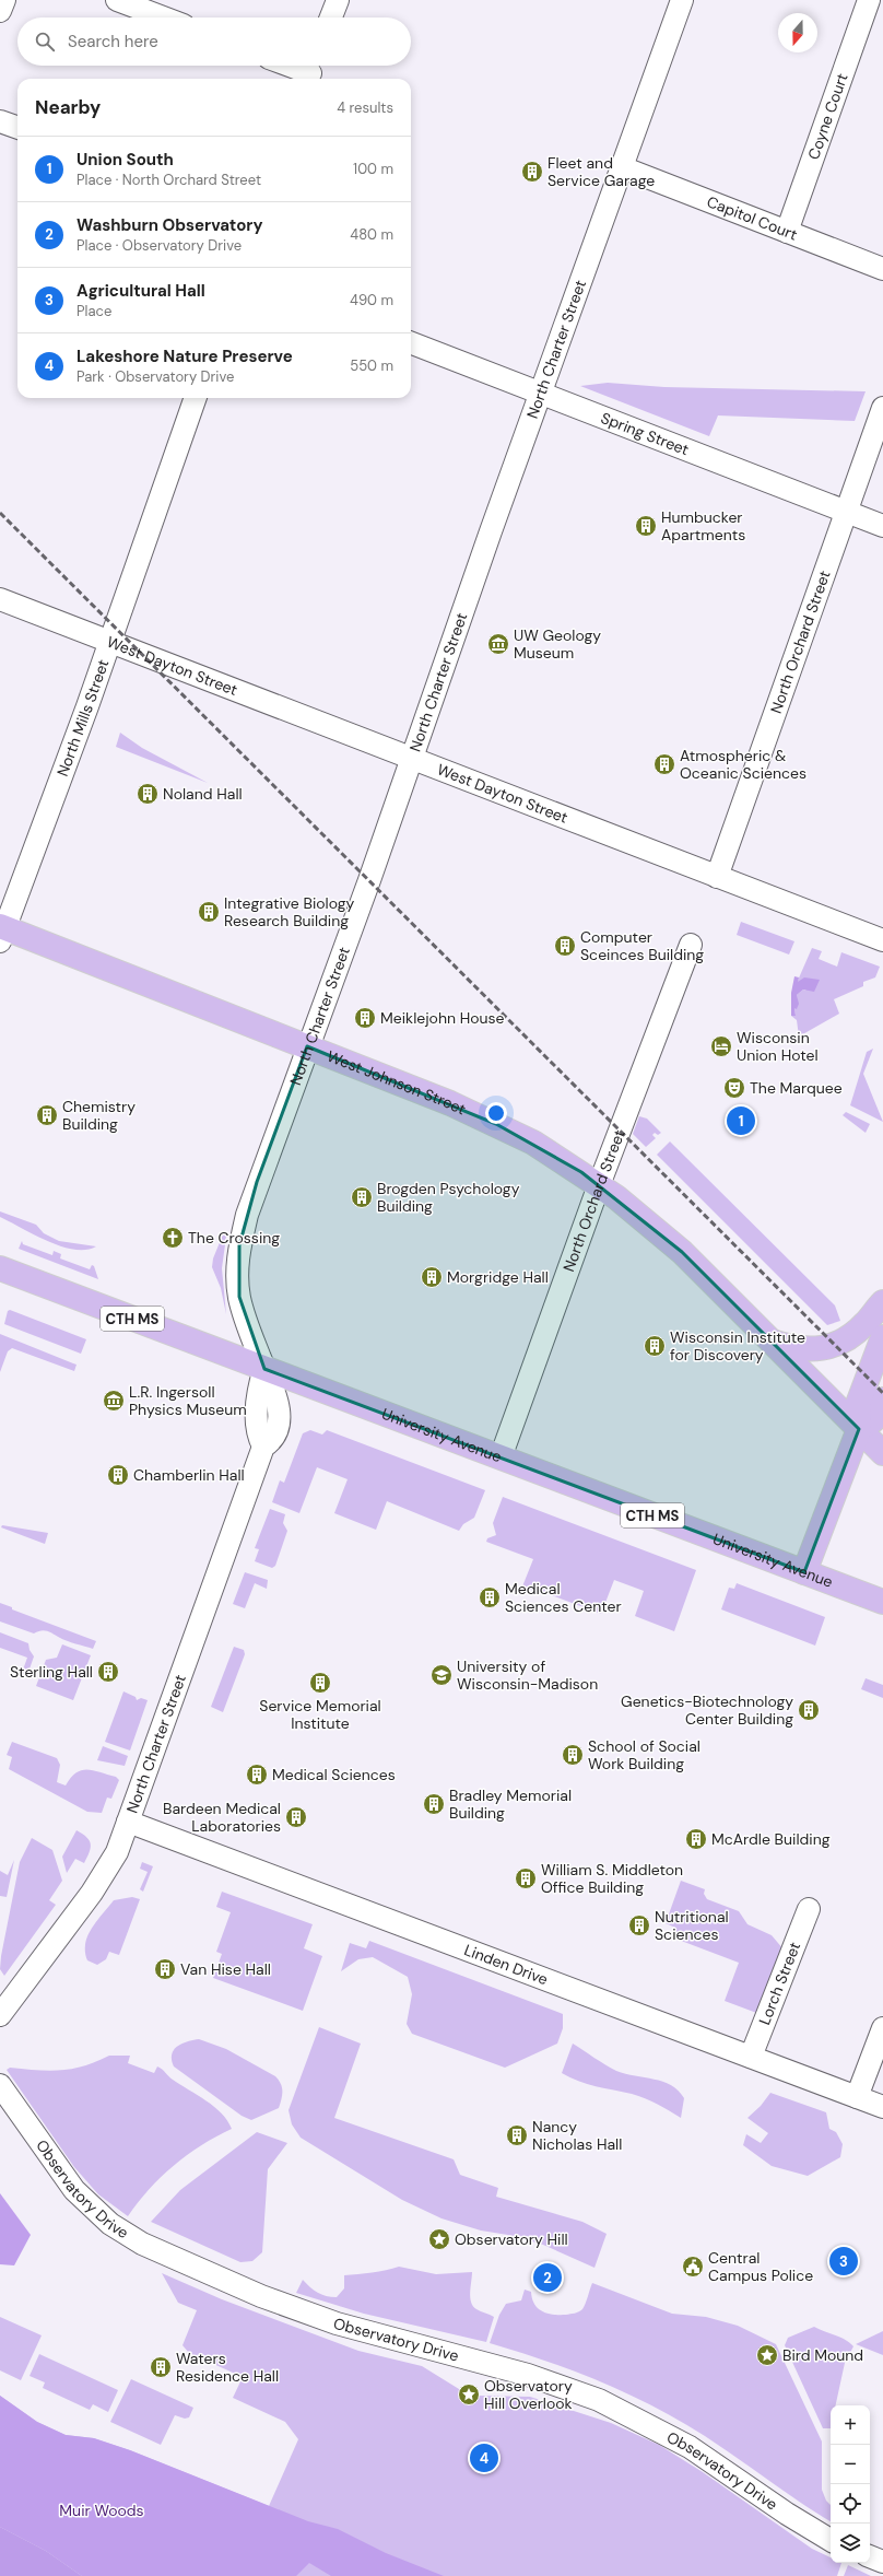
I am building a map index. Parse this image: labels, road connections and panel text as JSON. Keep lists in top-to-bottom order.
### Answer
{
  "streets": {
    "main road": ["West Johnson Street", "CTH MS", "University Avenue"],
    "street": [
      "Coyne Court",
      "Capitol Court",
      "North Charter Street",
      "Spring Street",
      "North Orchard Street",
      "West Dayton Street",
      "North Mills Street",
      "Linden Drive",
      "Lorch Street",
      "Observatory Drive"
    ]
  },
  "crossings": [
    ["Coyne Court", "Capitol Court"],
    ["Capitol Court", "North Charter Street"],
    ["North Charter Street", "Spring Street"],
    ["North Charter Street", "West Dayton Street"],
    ["North Charter Street", "West Johnson Street"],
    ["North Charter Street", "University Avenue"],
    ["North Charter Street", "Linden Drive"],
    ["Spring Street", "North Orchard Street"],
    ["North Orchard Street", "West Dayton Street"],
    ["North Orchard Street", "West Johnson Street"],
    ["North Orchard Street", "University Avenue"],
    ["West Dayton Street", "North Mills Street"],
    ["North Mills Street", "West Johnson Street"],
    ["Linden Drive", "Lorch Street"]
  ],
  "parks": ["Muir Woods"],
  "places": {
    "building": [
      "Fleet and Service Garage",
      "Humbucker Apartments",
      "Atmospheric & Oceanic Sciences",
      "Noland Hall",
      "Integrative Biology Research Building",
      "Computer Sceinces Building",
      "Meiklejohn House",
      "Chemistry Building",
      "Brogden Psychology Building",
      "Morgridge Hall",
      "Wisconsin Institute for Discovery",
      "Chamberlin Hall",
      "Medical Sciences Center",
      "Sterling Hall",
      "Service Memorial Institute",
      "Genetics-Biotechnology Center Building",
      "School of Social Work Building",
      "Medical Sciences",
      "Bradley Memorial Building",
      "Bardeen Medical Laboratories",
      "McArdle Building",
      "William S. Middleton Office Building",
      "Nutritional Sciences",
      "Van Hise Hall",
      "Nancy Nicholas Hall",
      "Waters Residence Hall"
    ],
    "museum": ["UW Geology Museum", "L.R. Ingersoll Physics Museum"],
    "hotel": ["Wisconsin Union Hotel"],
    "theatre": ["The Marquee"],
    "church": ["The Crossing"],
    "school or university": ["University of Wisconsin-Madison"],
    "place": ["Observatory Hill", "Bird Mound", "Observatory Hill Overlook"],
    "public building": ["Central Campus Police"]
  },
  "north": "bottom",
  "page": {
    "search": "Search here",
    "heading": ["Nearby", "4 results"],
    "list": [
      {
        "mark": "1",
        "name": "Union South",
        "note": "Place · North Orchard Street",
        "value": "100 m"
      },
      {
        "mark": "2",
        "name": "Washburn Observatory",
        "note": "Place · Observatory Drive",
        "value": "480 m"
      },
      {
        "mark": "3",
        "name": "Agricultural Hall",
        "note": "Place",
        "value": "490 m"
      },
      {
        "mark": "4",
        "name": "Lakeshore Nature Preserve",
        "note": "Park · Observatory Drive",
        "value": "550 m"
      }
    ],
    "pins": [
      "1",
      "3",
      "2",
      "4"
    ],
    "map_buttons": ["+", "−"]
  }
}
